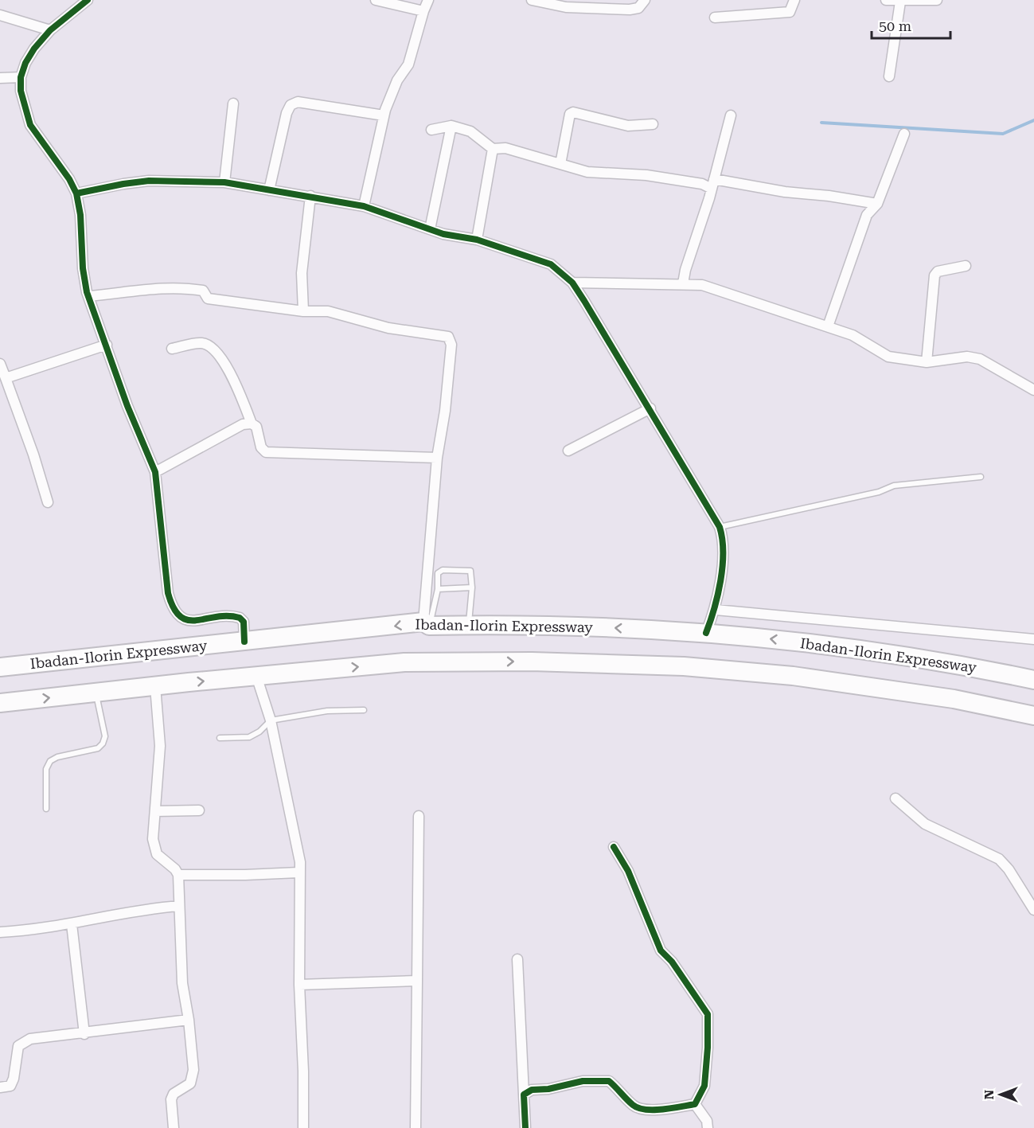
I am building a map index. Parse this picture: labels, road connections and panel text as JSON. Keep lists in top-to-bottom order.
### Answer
{
  "streets": {
    "highway": ["Ibadan-Ilorin Expressway"]
  },
  "scale_bar": "50 m",
  "north": "left"
}
